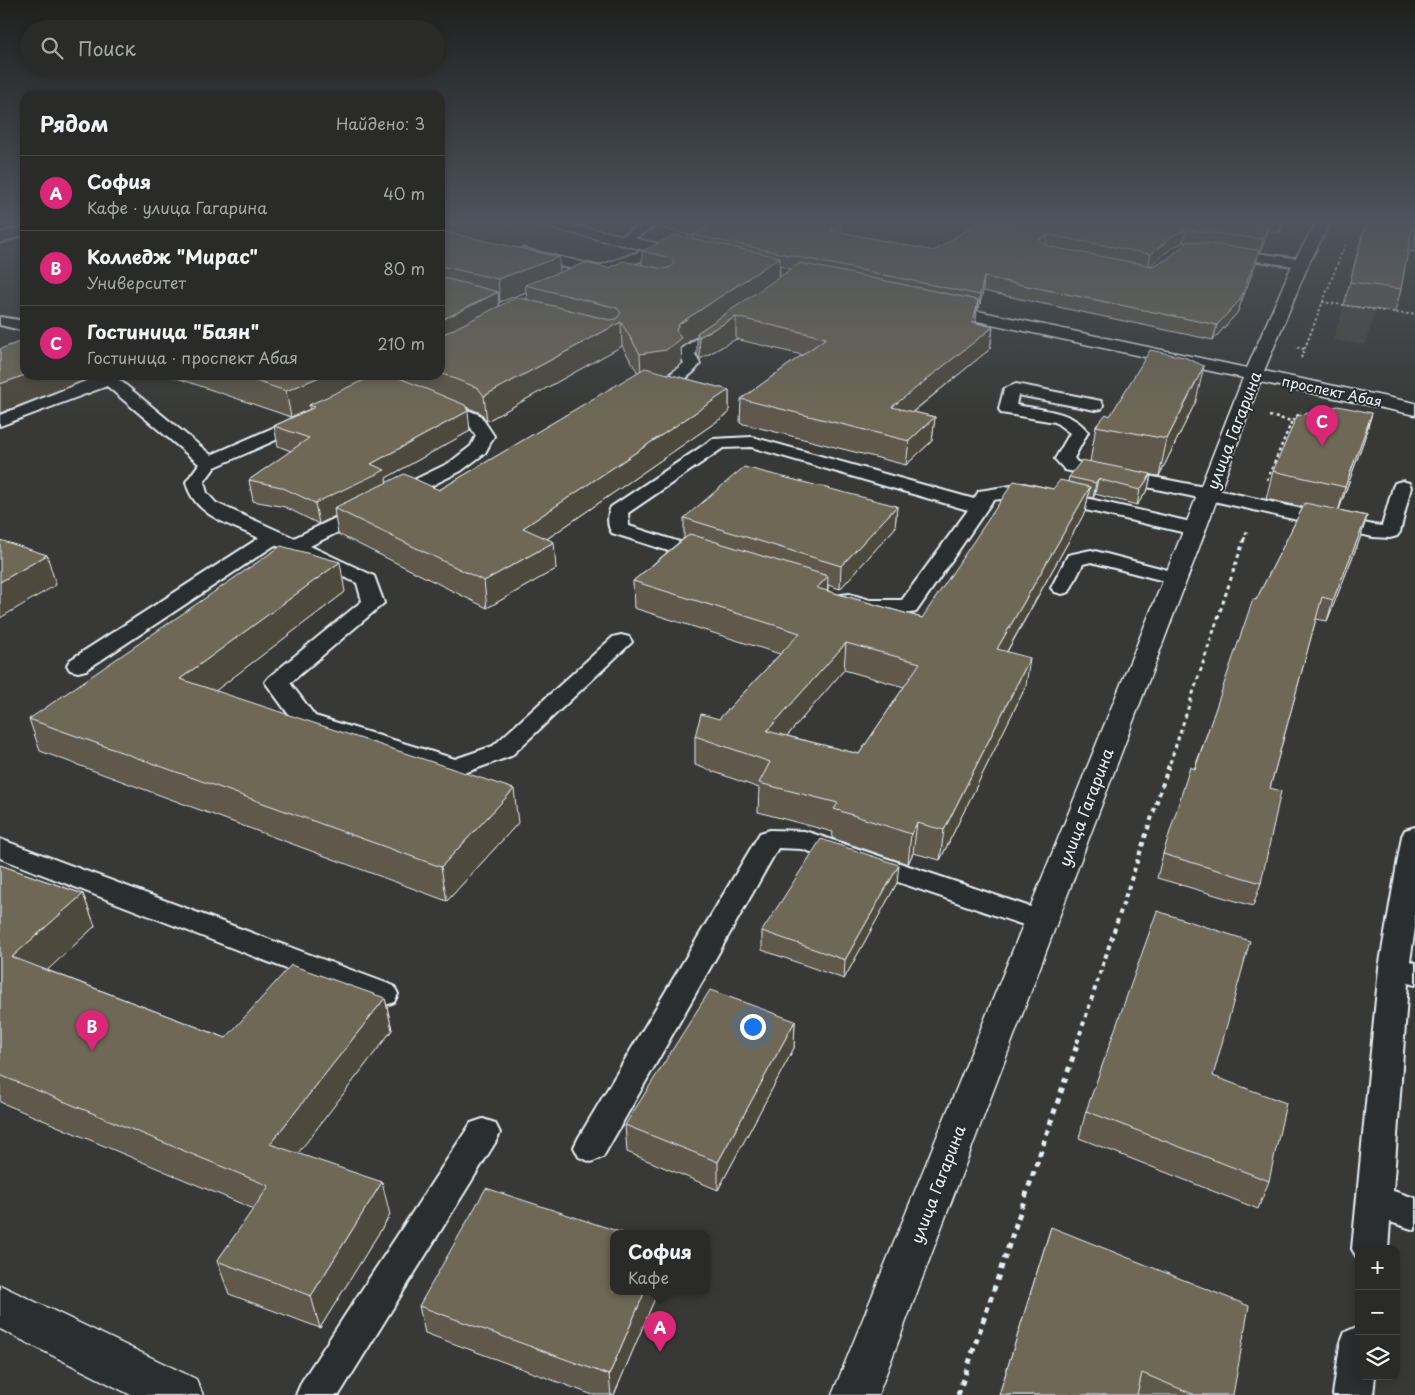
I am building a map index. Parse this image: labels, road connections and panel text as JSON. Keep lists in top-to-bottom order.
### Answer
{
  "streets": {
    "main road": ["проспект Абая", "улица Гагарина"]
  },
  "crossings": [
    ["проспект Абая", "улица Гагарина"]
  ],
  "page": {
    "search": "Поиск",
    "heading": ["Рядом", "Найдено: 3"],
    "list": [
      {
        "mark": "A",
        "name": "София",
        "note": "Кафе · улица Гагарина",
        "value": "40 m"
      },
      {
        "mark": "B",
        "name": "Колледж \"Мирас\"",
        "note": "Университет",
        "value": "80 m"
      },
      {
        "mark": "C",
        "name": "Гостиница \"Баян\"",
        "note": "Гостиница · проспект Абая",
        "value": "210 m"
      }
    ],
    "pins": ["C", "B", "A"],
    "popup": ["София", "Кафе"],
    "map_buttons": ["+", "−"]
  }
}
